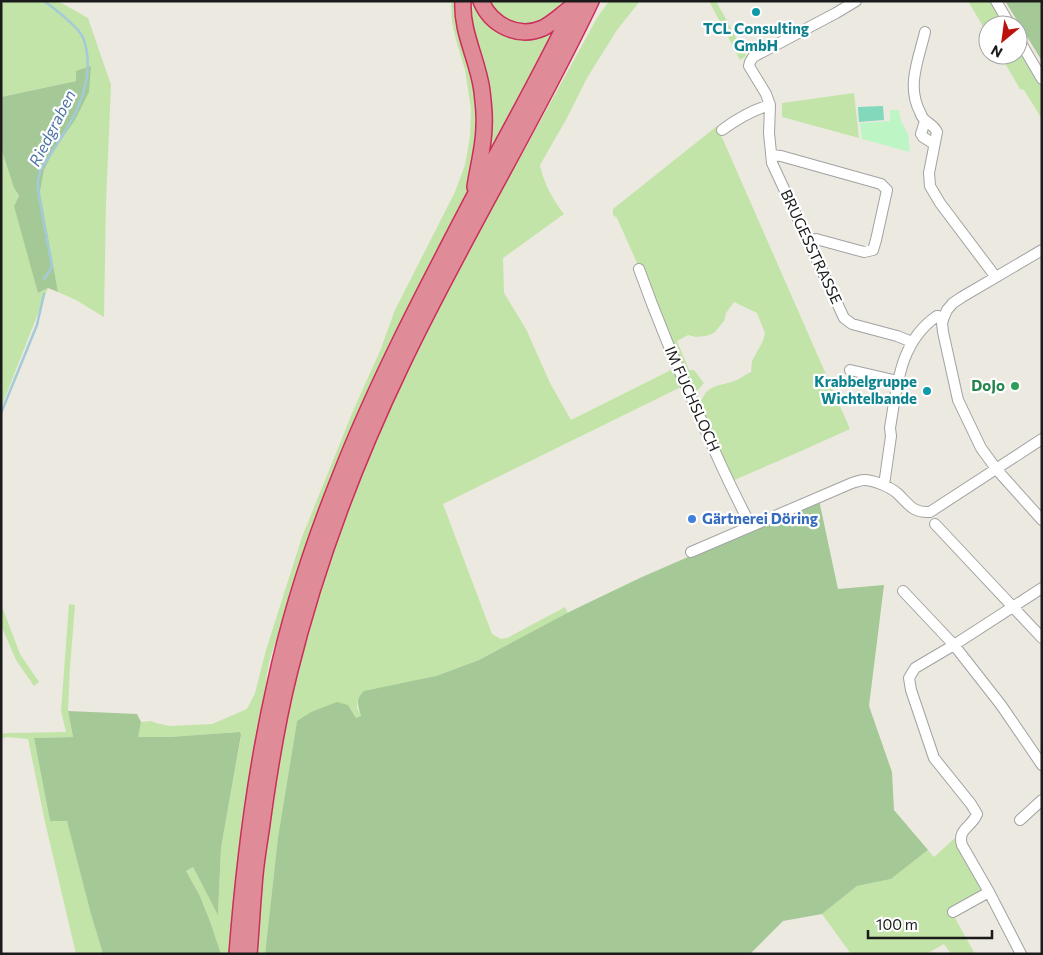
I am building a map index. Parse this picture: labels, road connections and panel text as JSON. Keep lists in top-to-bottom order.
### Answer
{
  "streets": {
    "street": ["BRUGESSTRASSE", "IM FUCHSLOCH"]
  },
  "water": ["Riedgraben"],
  "places": [
    "TCL Consulting GmbH",
    "DoJo",
    "Krabbelgruppe Wichtelbande",
    "Gärtnerei Döring"
  ],
  "scale_bar": "100 m",
  "north": "bottom left"
}
